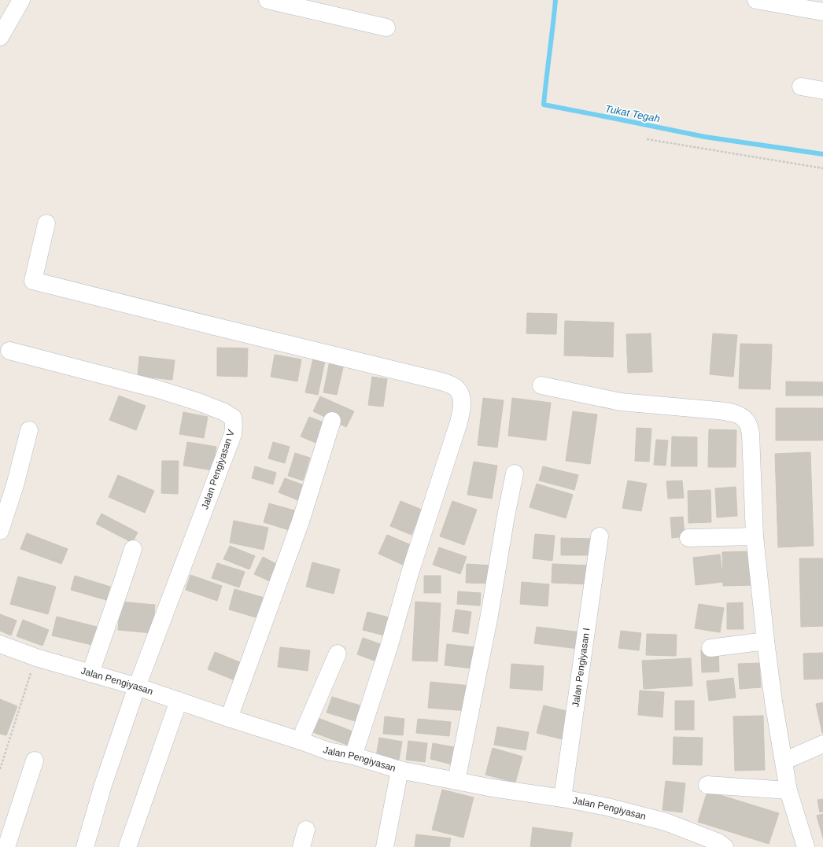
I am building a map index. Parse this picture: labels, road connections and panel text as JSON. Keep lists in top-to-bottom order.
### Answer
{
  "streets": {
    "street": ["Jalan Pengiyasan V", "Jalan Pengiyasan I", "Jalan Pengiyasan"]
  },
  "crossings": [
    ["Jalan Pengiyasan V", "Jalan Pengiyasan"],
    ["Jalan Pengiyasan I", "Jalan Pengiyasan"]
  ],
  "water": ["Tukat Tegah"]
}
